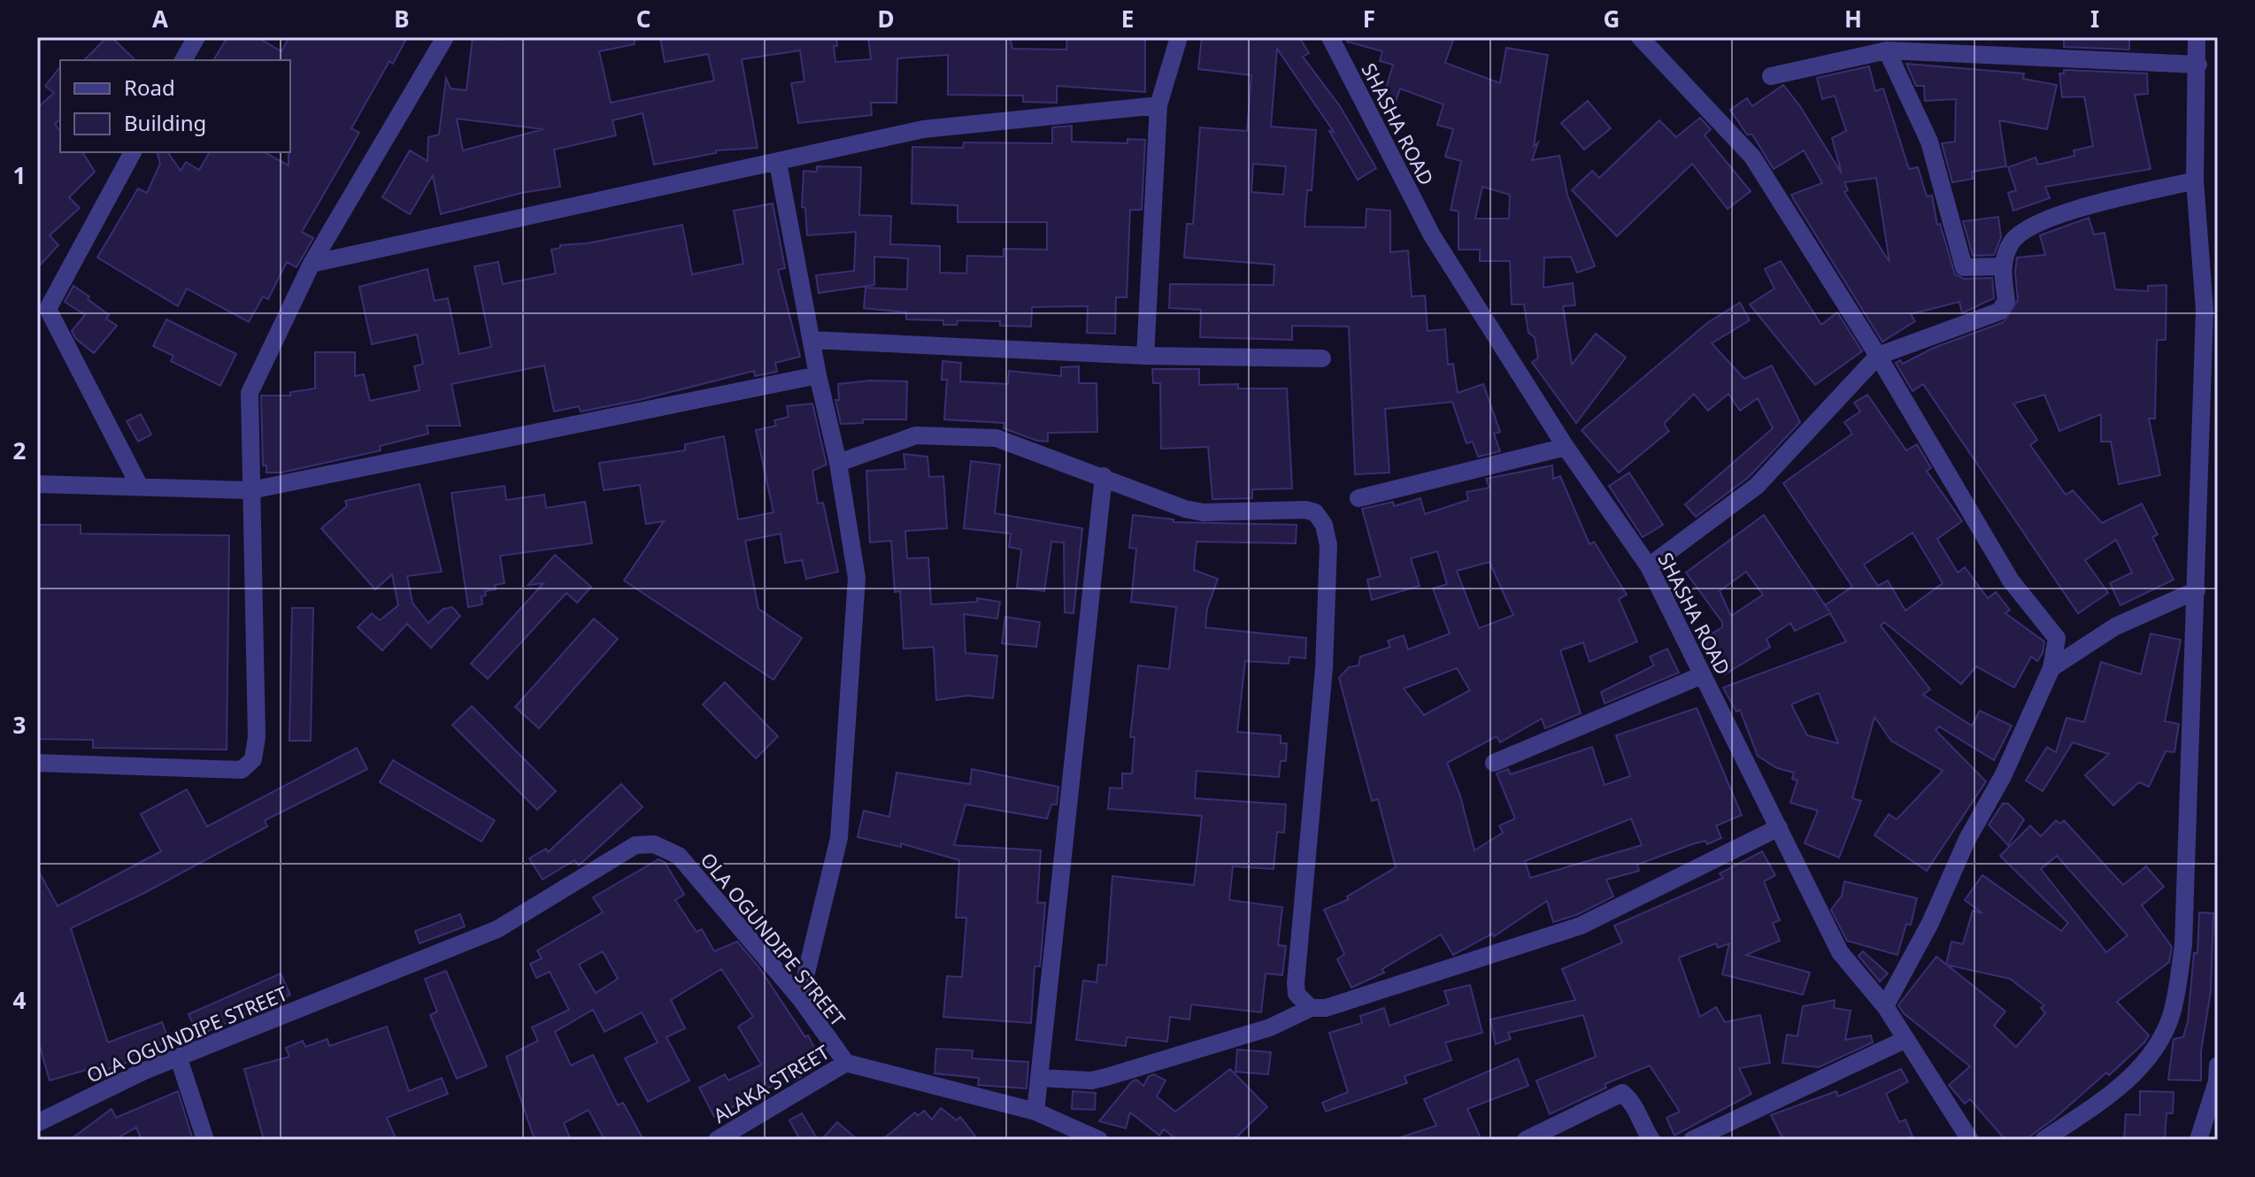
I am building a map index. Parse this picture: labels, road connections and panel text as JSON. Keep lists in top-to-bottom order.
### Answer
{
  "streets": {
    "street": ["SHASHA ROAD", "OLA OGUNDIPE STREET", "ALAKA STREET"]
  },
  "crossings": [
    ["OLA OGUNDIPE STREET", "ALAKA STREET"]
  ],
  "legend": ["Road", "Building"],
  "grid": {
    "columns": [
      "A",
      "B",
      "C",
      "D",
      "E",
      "F",
      "G",
      "H",
      "I"
    ],
    "rows": [
      "1",
      "2",
      "3",
      "4"
    ]
  }
}
